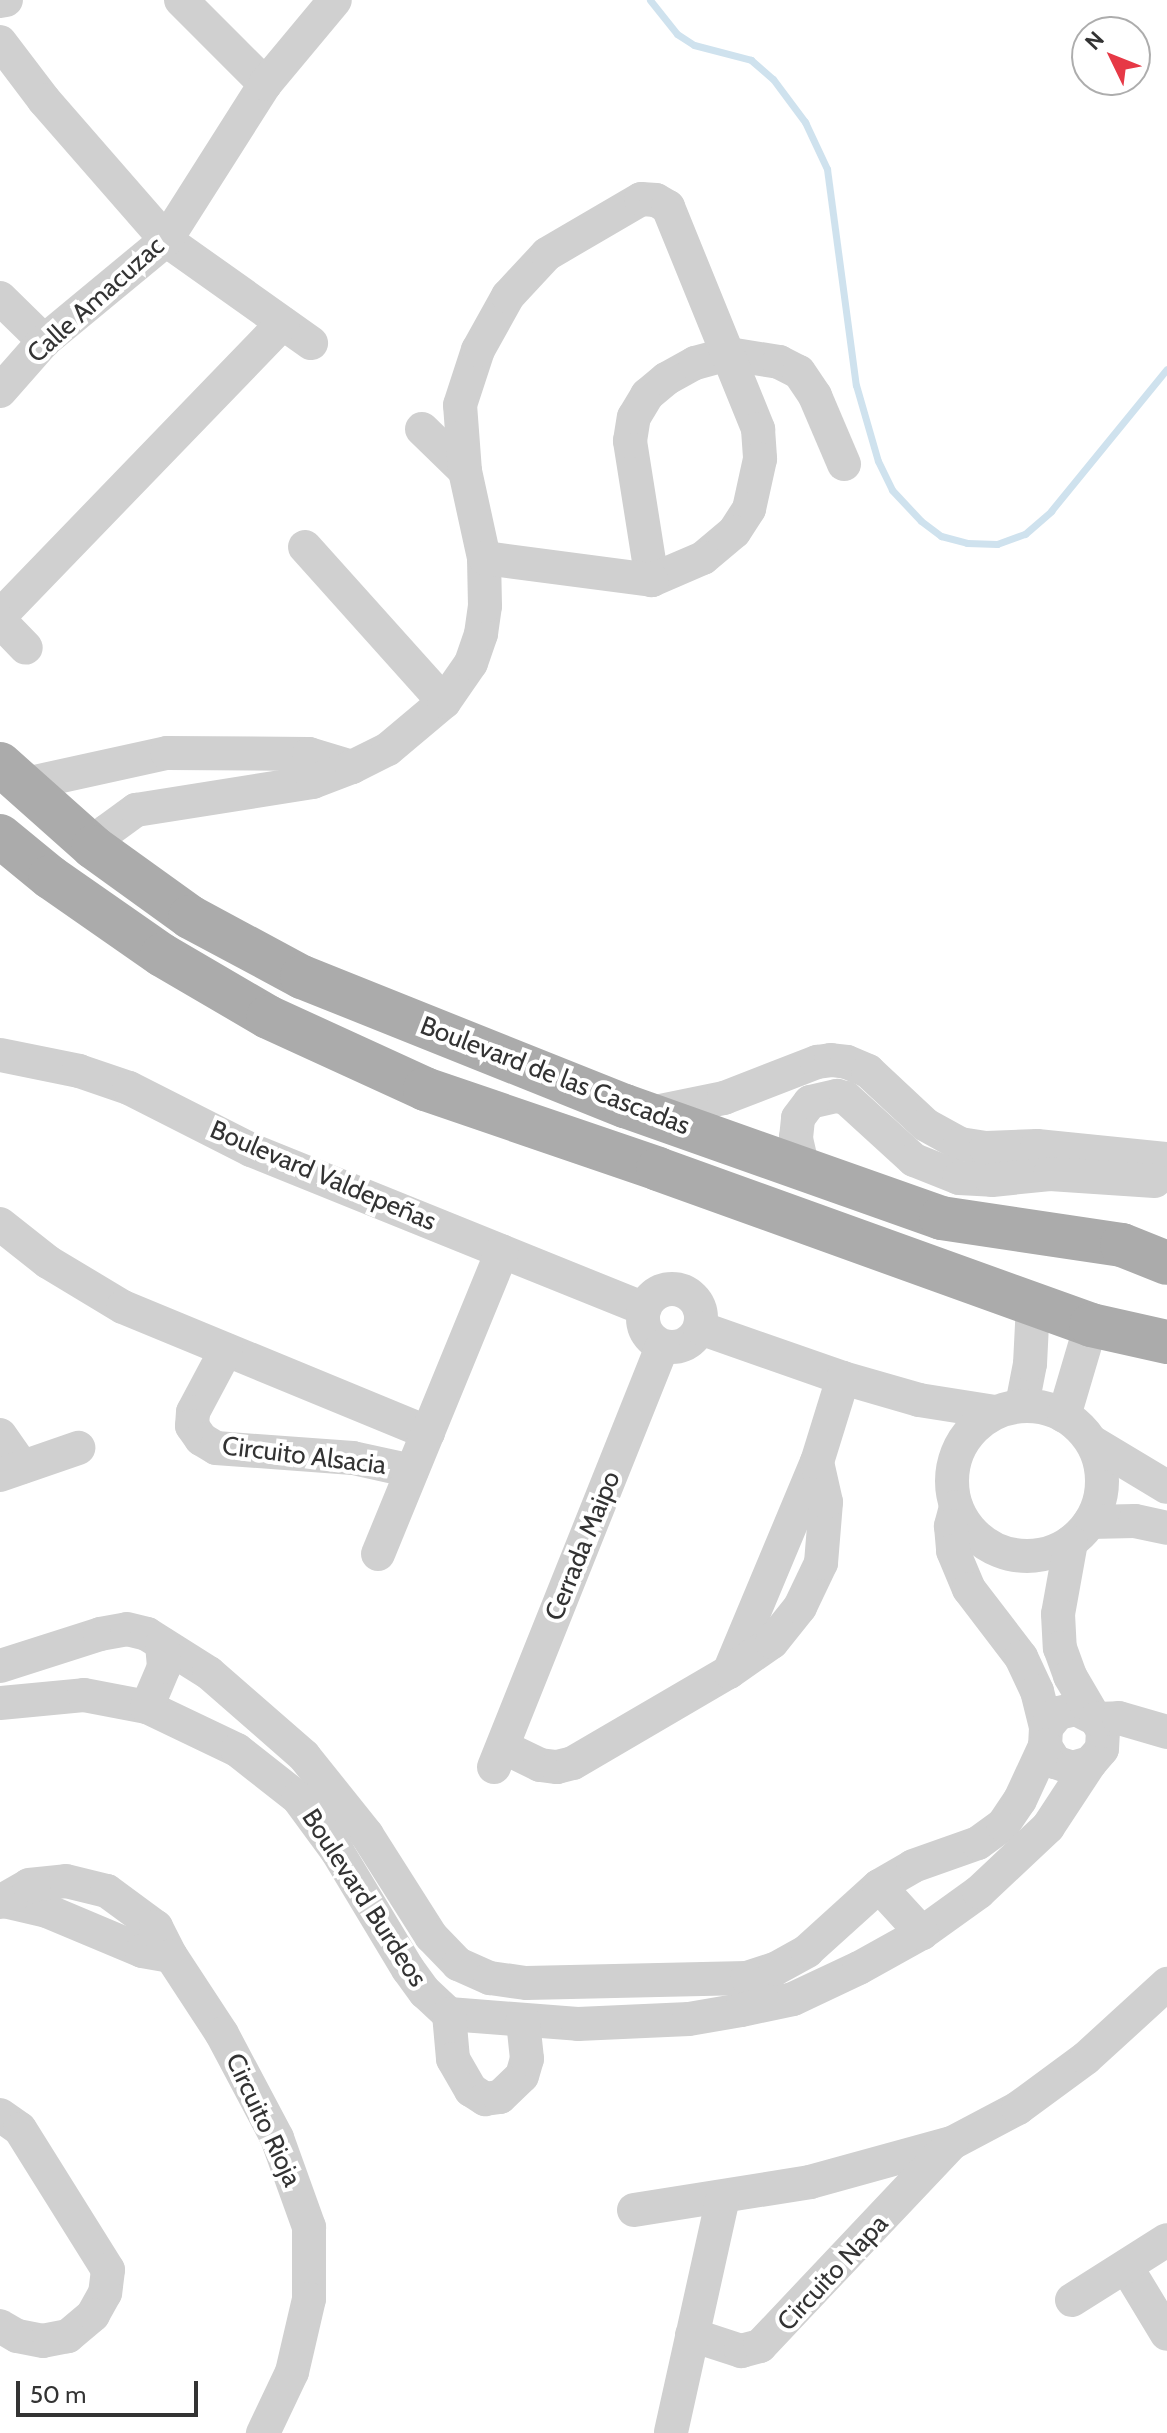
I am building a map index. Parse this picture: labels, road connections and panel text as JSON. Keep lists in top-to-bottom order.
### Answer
{
  "streets": {
    "main road": ["Boulevard de las Cascadas"],
    "street": [
      "Calle Amacuzac",
      "Boulevard Valdepeñas",
      "Circuito Alsacia",
      "Cerrada Maipo",
      "Boulevard Burdeos",
      "Circuito Rioja",
      "Circuito Napa"
    ]
  },
  "crossings": [
    ["Boulevard Valdepeñas", "Circuito Alsacia"],
    ["Boulevard Valdepeñas", "Cerrada Maipo"]
  ],
  "scale_bar": "50 m",
  "north": "top left"
}
